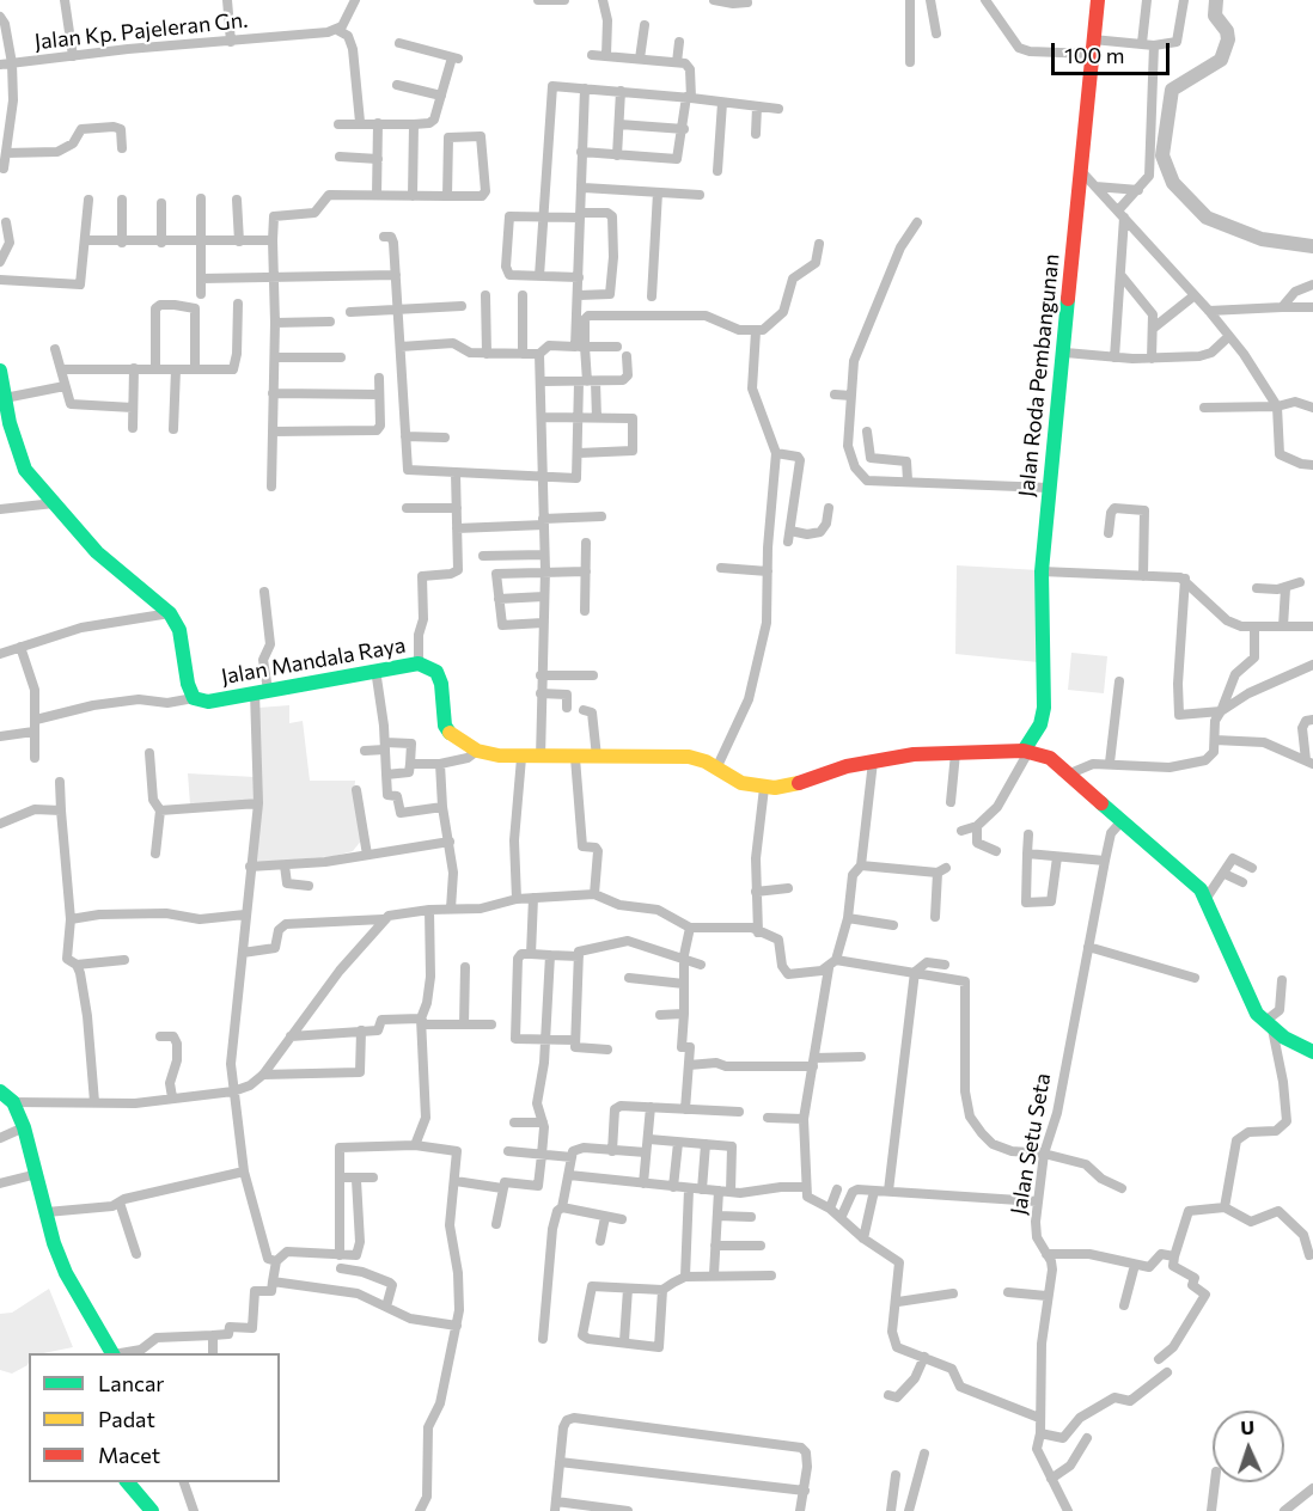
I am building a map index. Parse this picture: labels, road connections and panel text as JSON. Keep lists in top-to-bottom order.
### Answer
{
  "streets": {
    "street": [
      "Jalan Kp. Pajeleran Gn.",
      "Jalan Roda Pembangunan",
      "Jalan Mandala Raya",
      "Jalan Setu Seta"
    ]
  },
  "crossings": [
    ["Jalan Roda Pembangunan", "Jalan Mandala Raya"]
  ],
  "legend": ["Lancar", "Padat", "Macet"],
  "scale_bar": "100 m",
  "north": "top"
}
